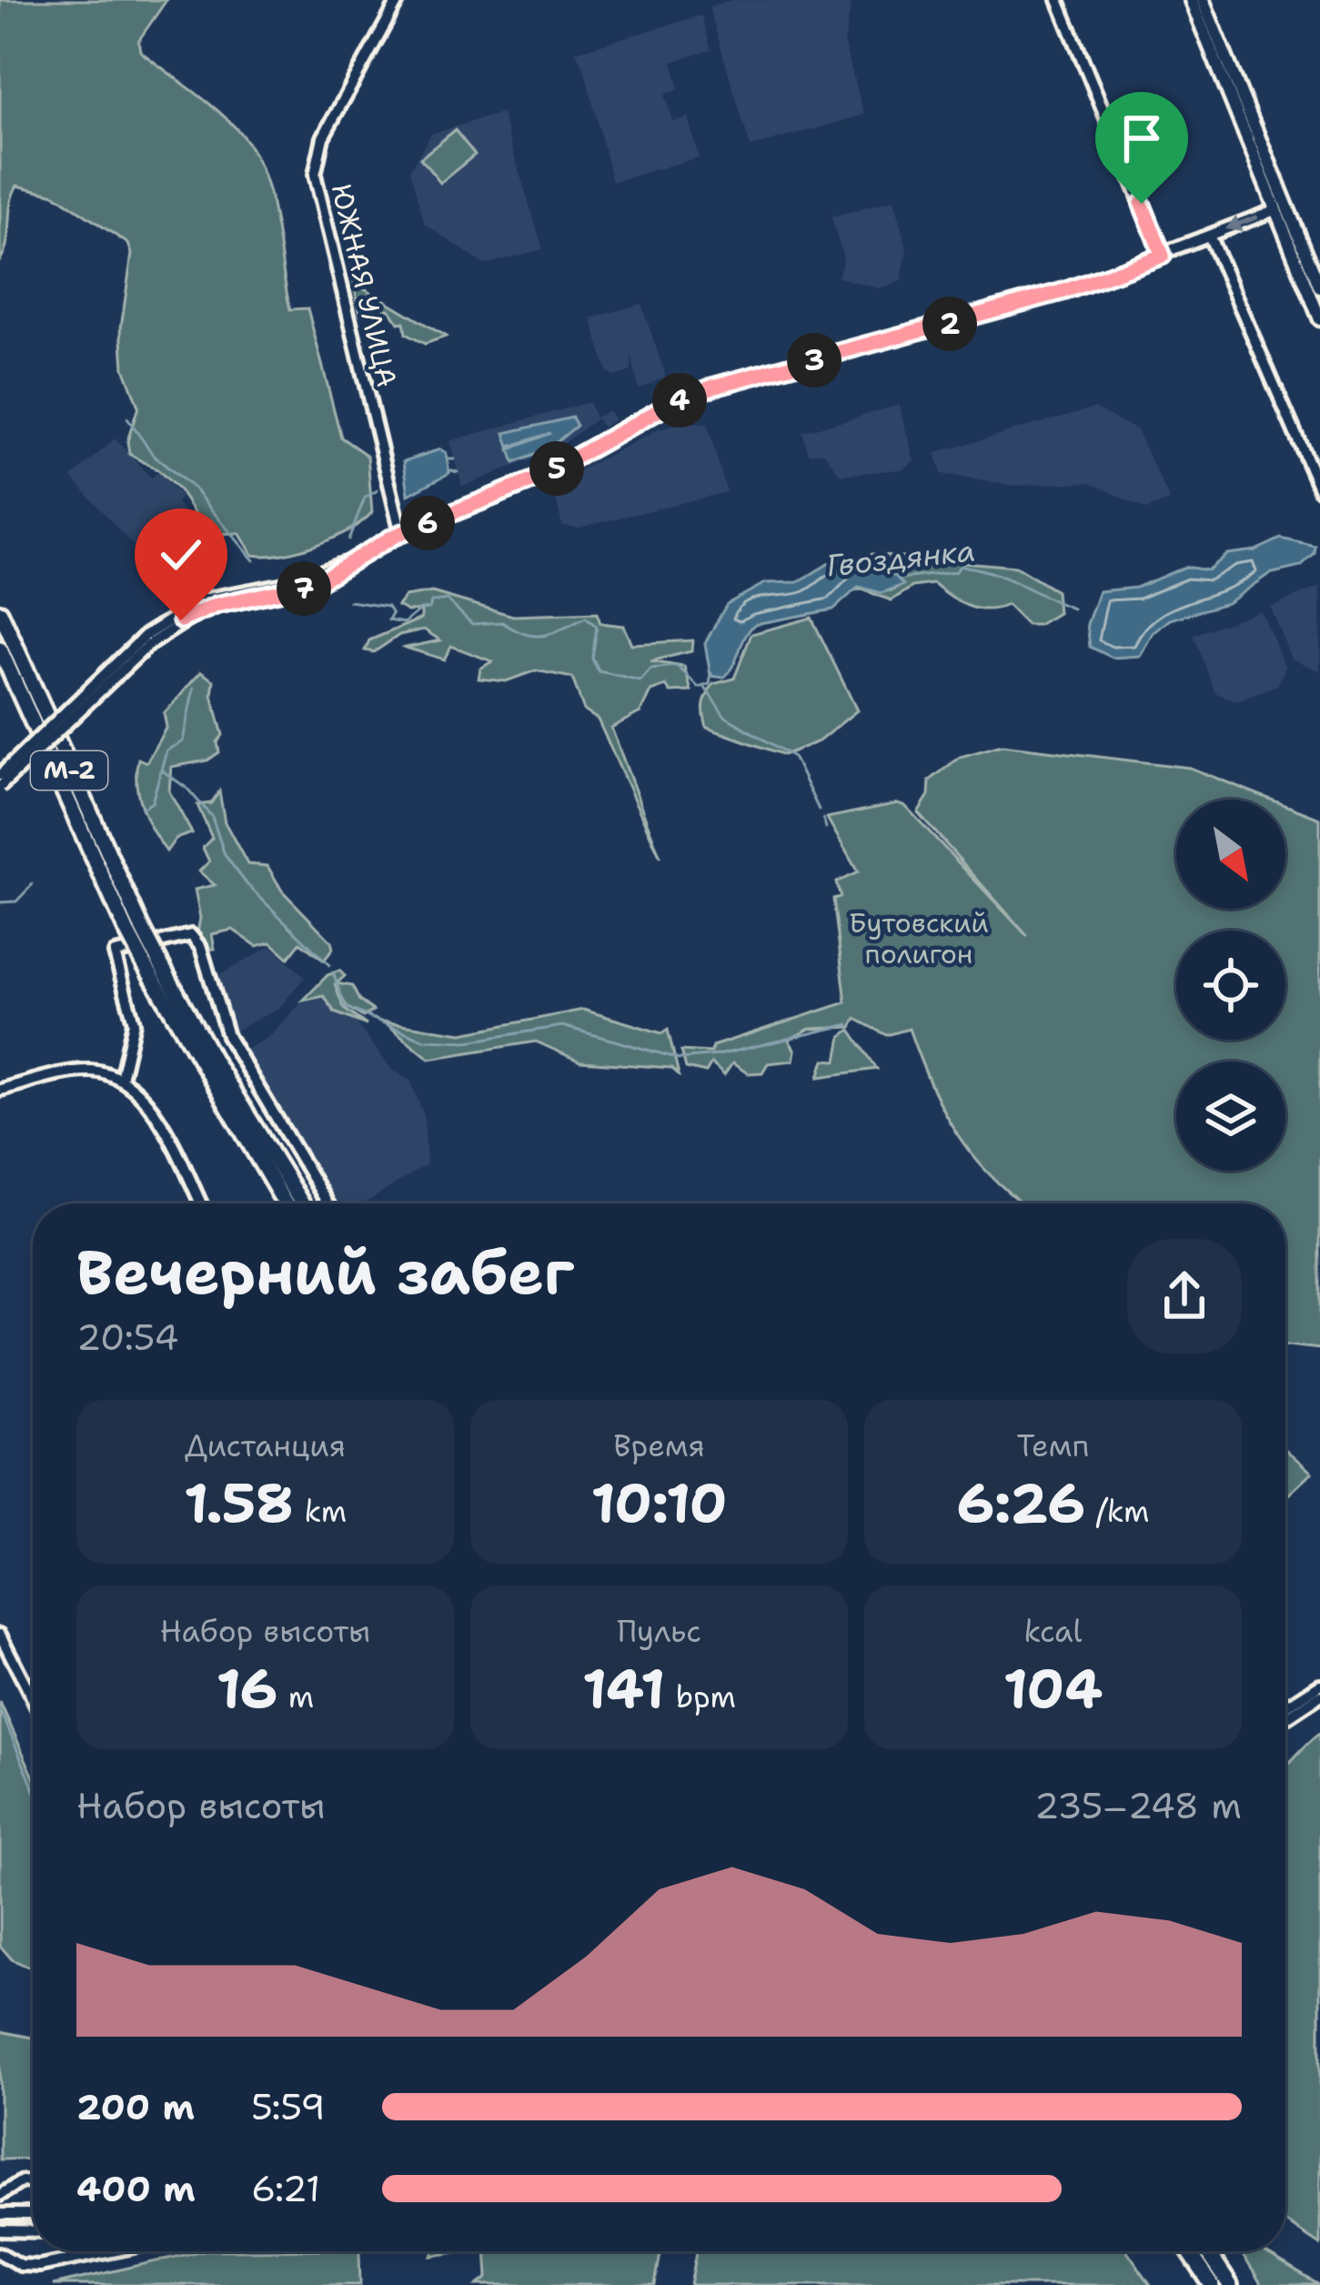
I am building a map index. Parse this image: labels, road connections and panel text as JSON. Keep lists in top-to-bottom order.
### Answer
{
  "streets": {
    "highway": ["М-2"],
    "street": ["ЮЖНАЯ УЛИЦА"]
  },
  "water": ["Гвоздянка"],
  "parks": ["Бутовский полигон"],
  "north": "bottom right",
  "page": {
    "pins": [
      "2",
      "3",
      "4",
      "5",
      "6",
      "7"
    ],
    "heading": ["Вечерний забег", "20:54"],
    "stats": [
      ["Дистанция", "1.58 km"],
      ["Время", "10:10"],
      ["Темп", "6:26 /km"],
      ["Набор высоты", "16 m"],
      ["Пульс", "141 bpm"],
      ["kcal", "104"]
    ],
    "chart": ["Набор высоты", "235–248 m"],
    "list": [
      {
        "name": "200 m",
        "note": "5:59"
      },
      {
        "name": "400 m",
        "note": "6:21"
      }
    ]
  }
}
